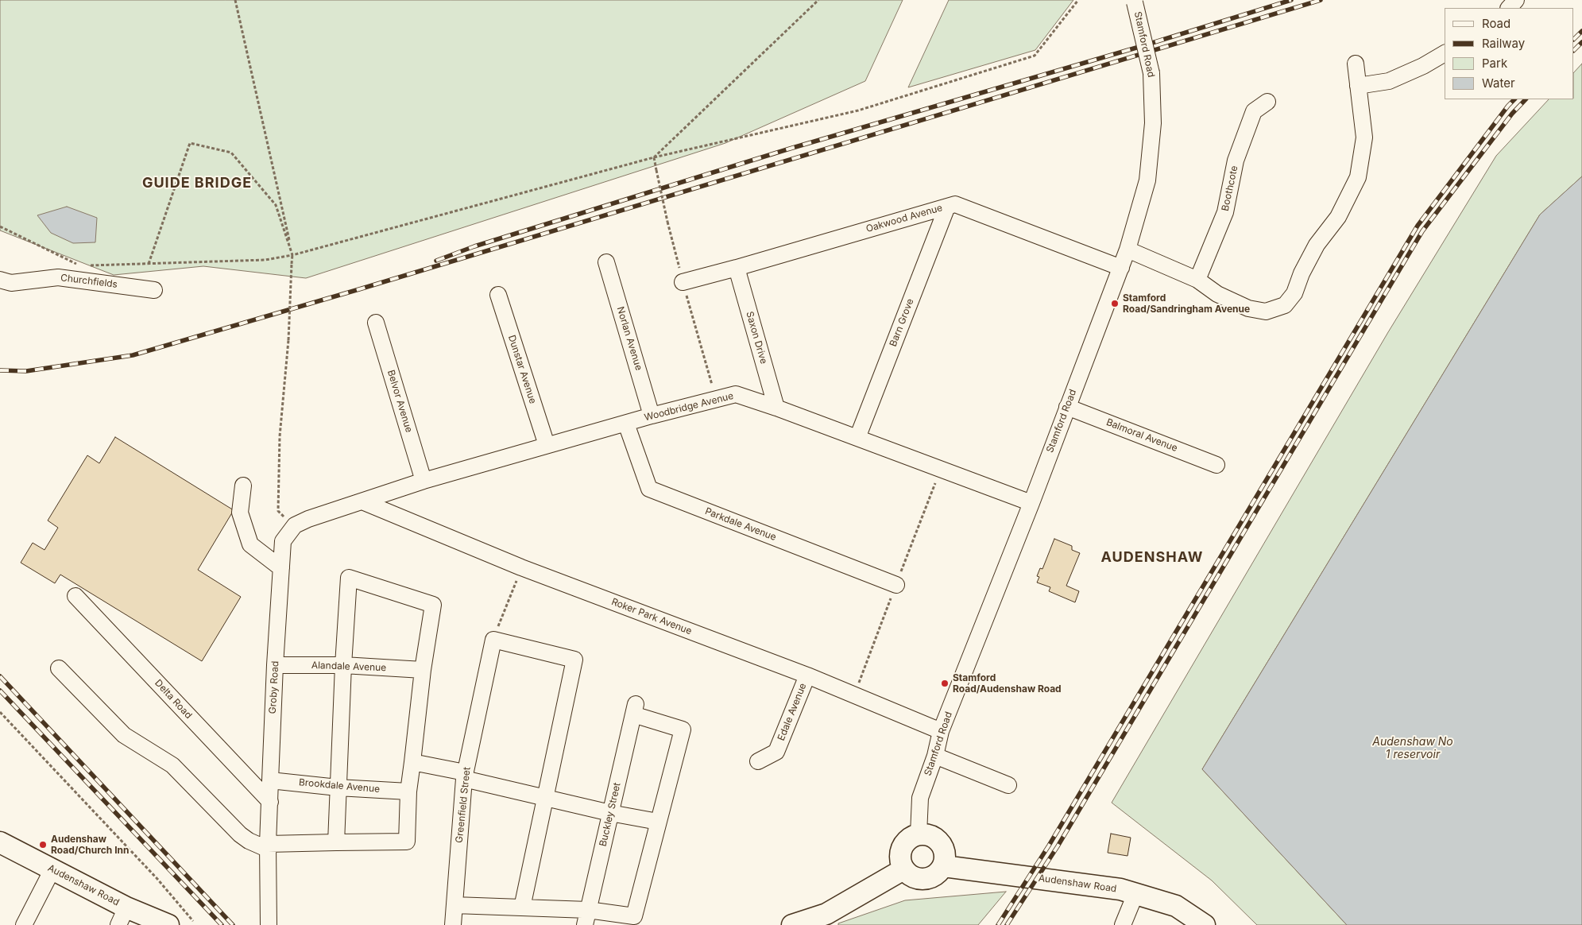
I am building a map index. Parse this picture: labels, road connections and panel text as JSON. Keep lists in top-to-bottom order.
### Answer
{
  "streets": {
    "main road": ["Audenshaw Road"],
    "street": [
      "Stamford Road",
      "Boothcote",
      "Oakwood Avenue",
      "Churchfields",
      "Barn Grove",
      "Saxon Drive",
      "Norlan Avenue",
      "Dunstar Avenue",
      "Belvor Avenue",
      "Woodbridge Avenue",
      "Balmoral Avenue",
      "Parkdale Avenue",
      "Roker Park Avenue",
      "Alandale Avenue",
      "Groby Road",
      "Delta Road",
      "Edale Avenue",
      "Brookdale Avenue",
      "Greenfield Street",
      "Buckley Street"
    ]
  },
  "crossings": [
    ["Stamford Road", "Oakwood Avenue"],
    ["Stamford Road", "Woodbridge Avenue"],
    ["Stamford Road", "Balmoral Avenue"],
    ["Stamford Road", "Roker Park Avenue"],
    ["Stamford Road", "Audenshaw Road"],
    ["Oakwood Avenue", "Barn Grove"],
    ["Oakwood Avenue", "Saxon Drive"],
    ["Barn Grove", "Woodbridge Avenue"],
    ["Saxon Drive", "Woodbridge Avenue"],
    ["Norlan Avenue", "Woodbridge Avenue"],
    ["Dunstar Avenue", "Woodbridge Avenue"],
    ["Belvor Avenue", "Woodbridge Avenue"],
    ["Woodbridge Avenue", "Parkdale Avenue"],
    ["Woodbridge Avenue", "Roker Park Avenue"],
    ["Woodbridge Avenue", "Groby Road"],
    ["Roker Park Avenue", "Groby Road"],
    ["Roker Park Avenue", "Edale Avenue"],
    ["Alandale Avenue", "Groby Road"],
    ["Groby Road", "Delta Road"],
    ["Groby Road", "Brookdale Avenue"]
  ],
  "districts": ["GUIDE BRIDGE", "AUDENSHAW"],
  "water": ["Audenshaw No 1 reservoir"],
  "places": ["Stamford Road/Sandringham Avenue", "Stamford Road/Audenshaw Road", "Audenshaw Road/Church Inn"],
  "legend": [
    "Road",
    "Railway",
    "Park",
    "Water"
  ]
}
